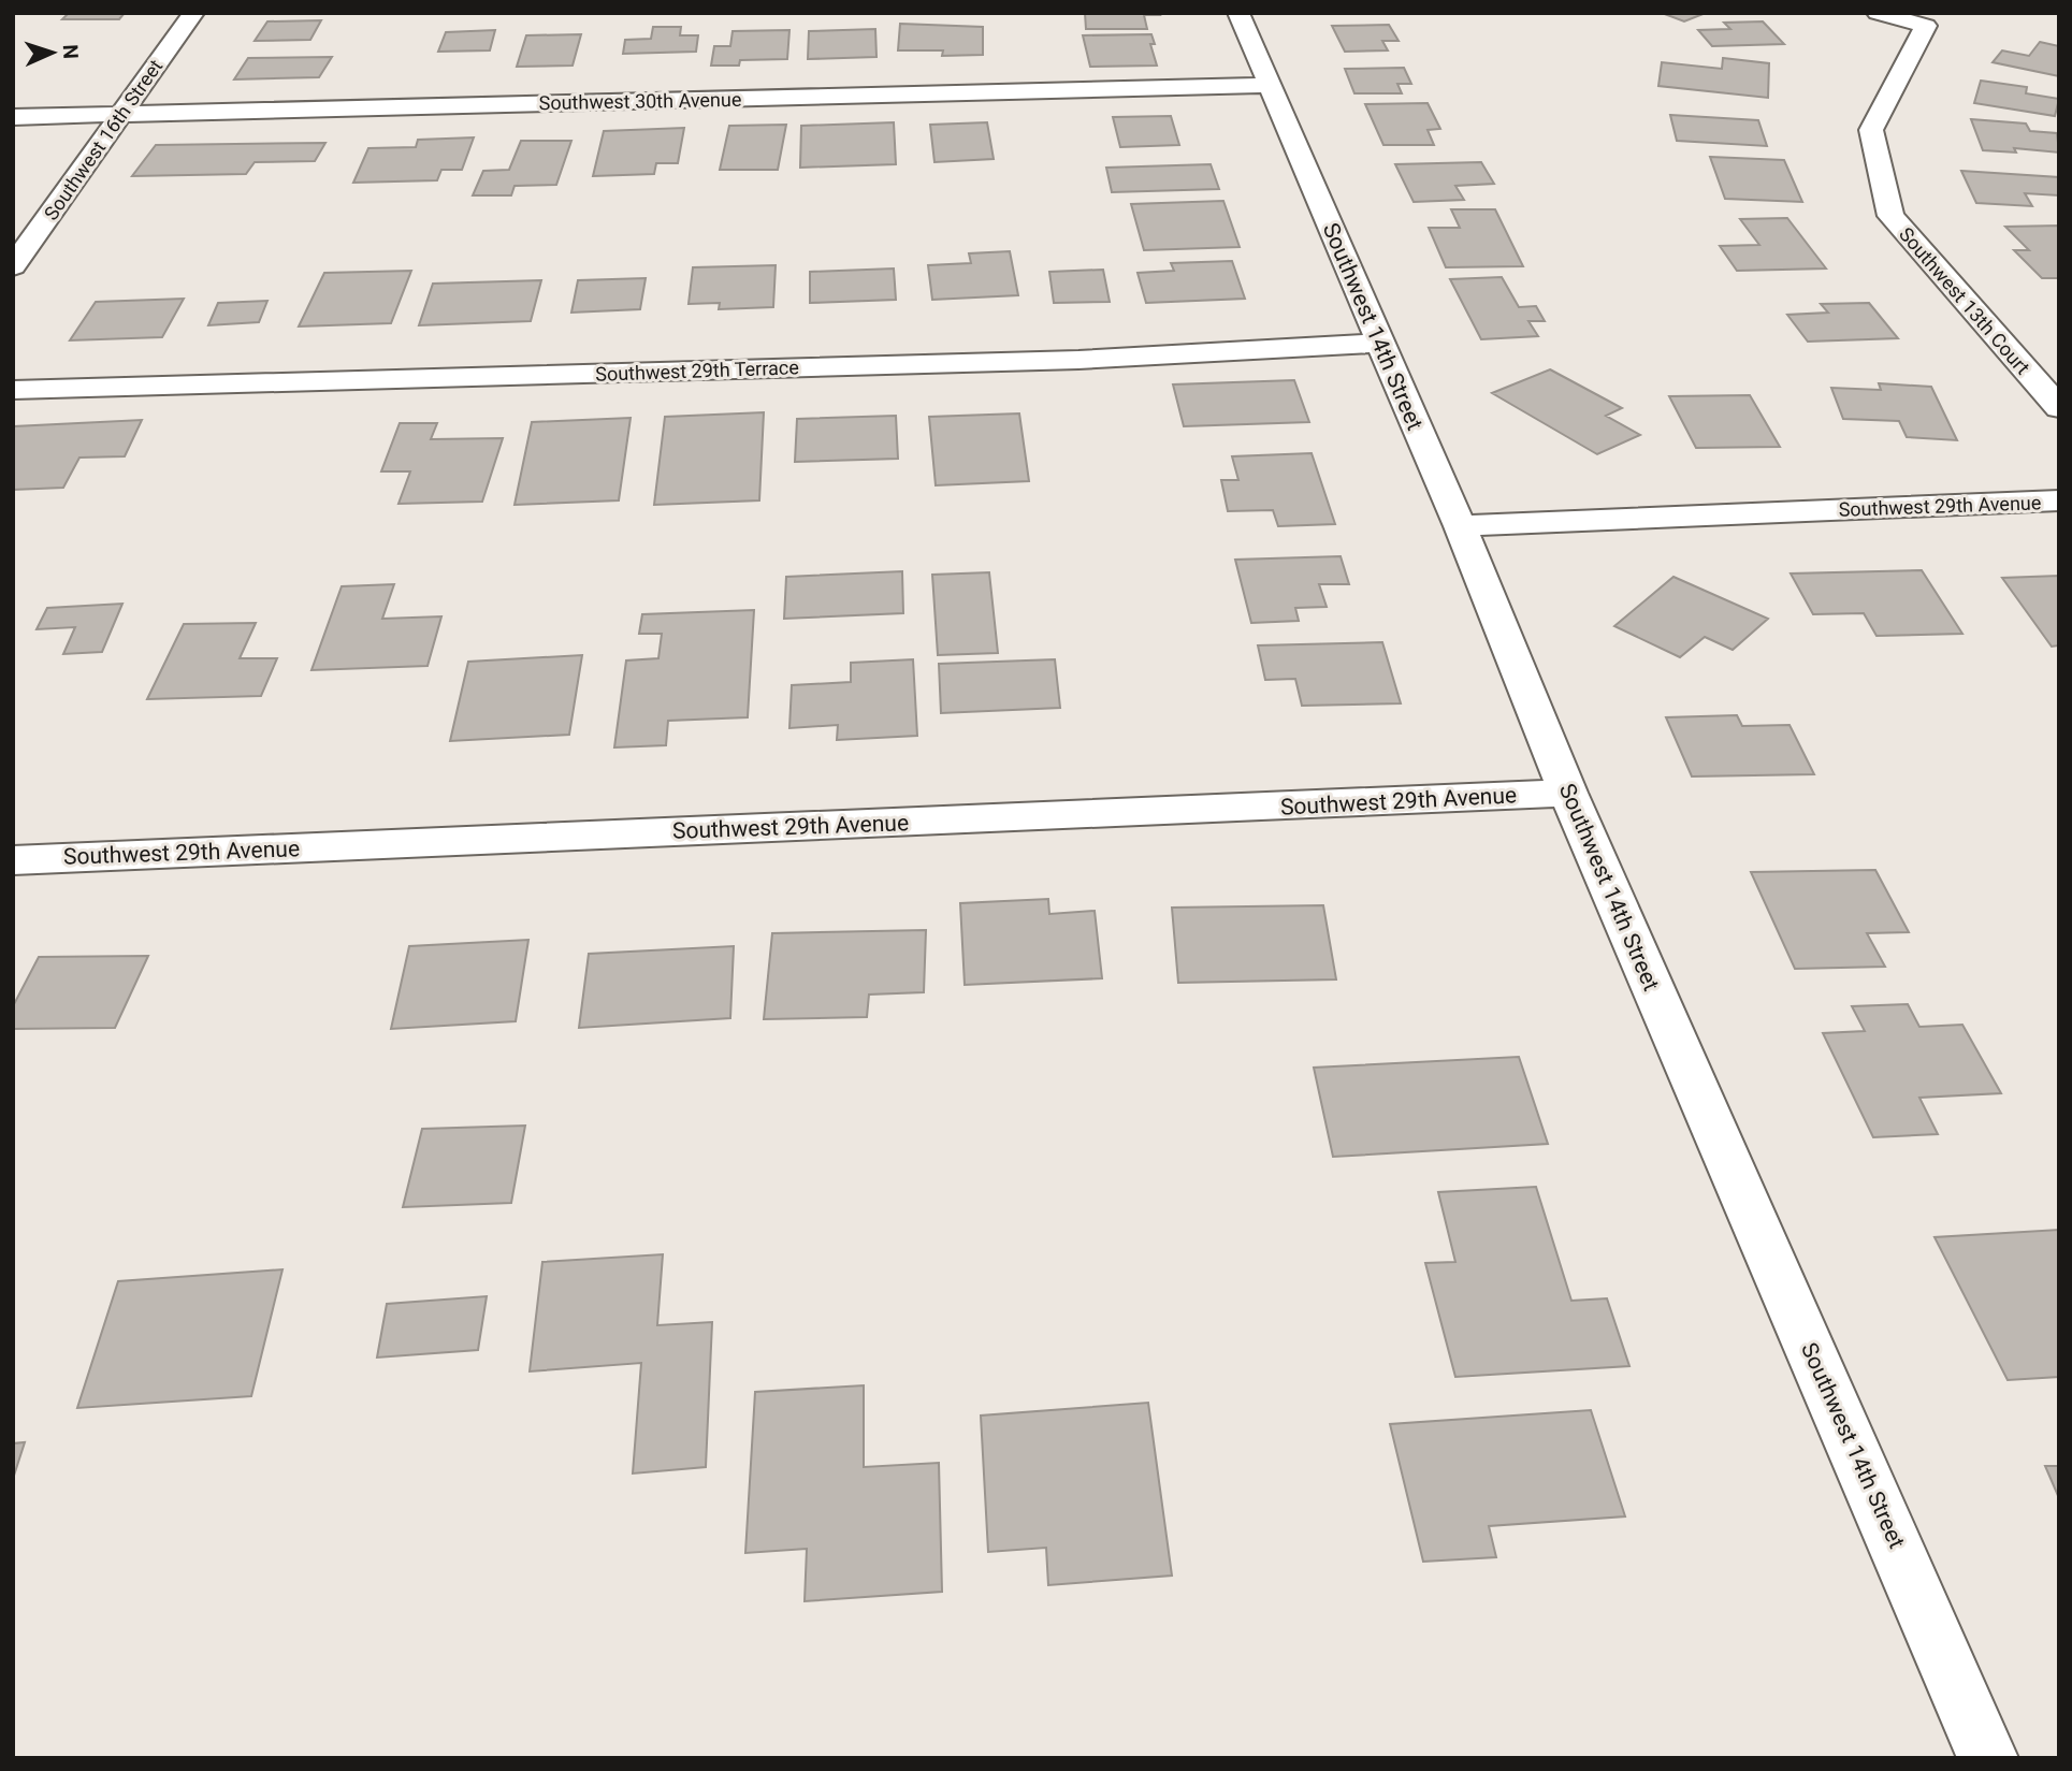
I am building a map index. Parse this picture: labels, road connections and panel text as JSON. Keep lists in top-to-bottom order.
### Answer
{
  "streets": {
    "street": [
      "Southwest 30th Avenue",
      "Southwest 16th Street",
      "Southwest 13th Court",
      "Southwest 14th Street",
      "Southwest 29th Terrace",
      "Southwest 29th Avenue"
    ]
  },
  "crossings": [
    ["Southwest 30th Avenue", "Southwest 16th Street"],
    ["Southwest 30th Avenue", "Southwest 14th Street"],
    ["Southwest 14th Street", "Southwest 29th Terrace"],
    ["Southwest 14th Street", "Southwest 29th Avenue"]
  ],
  "north": "right"
}
